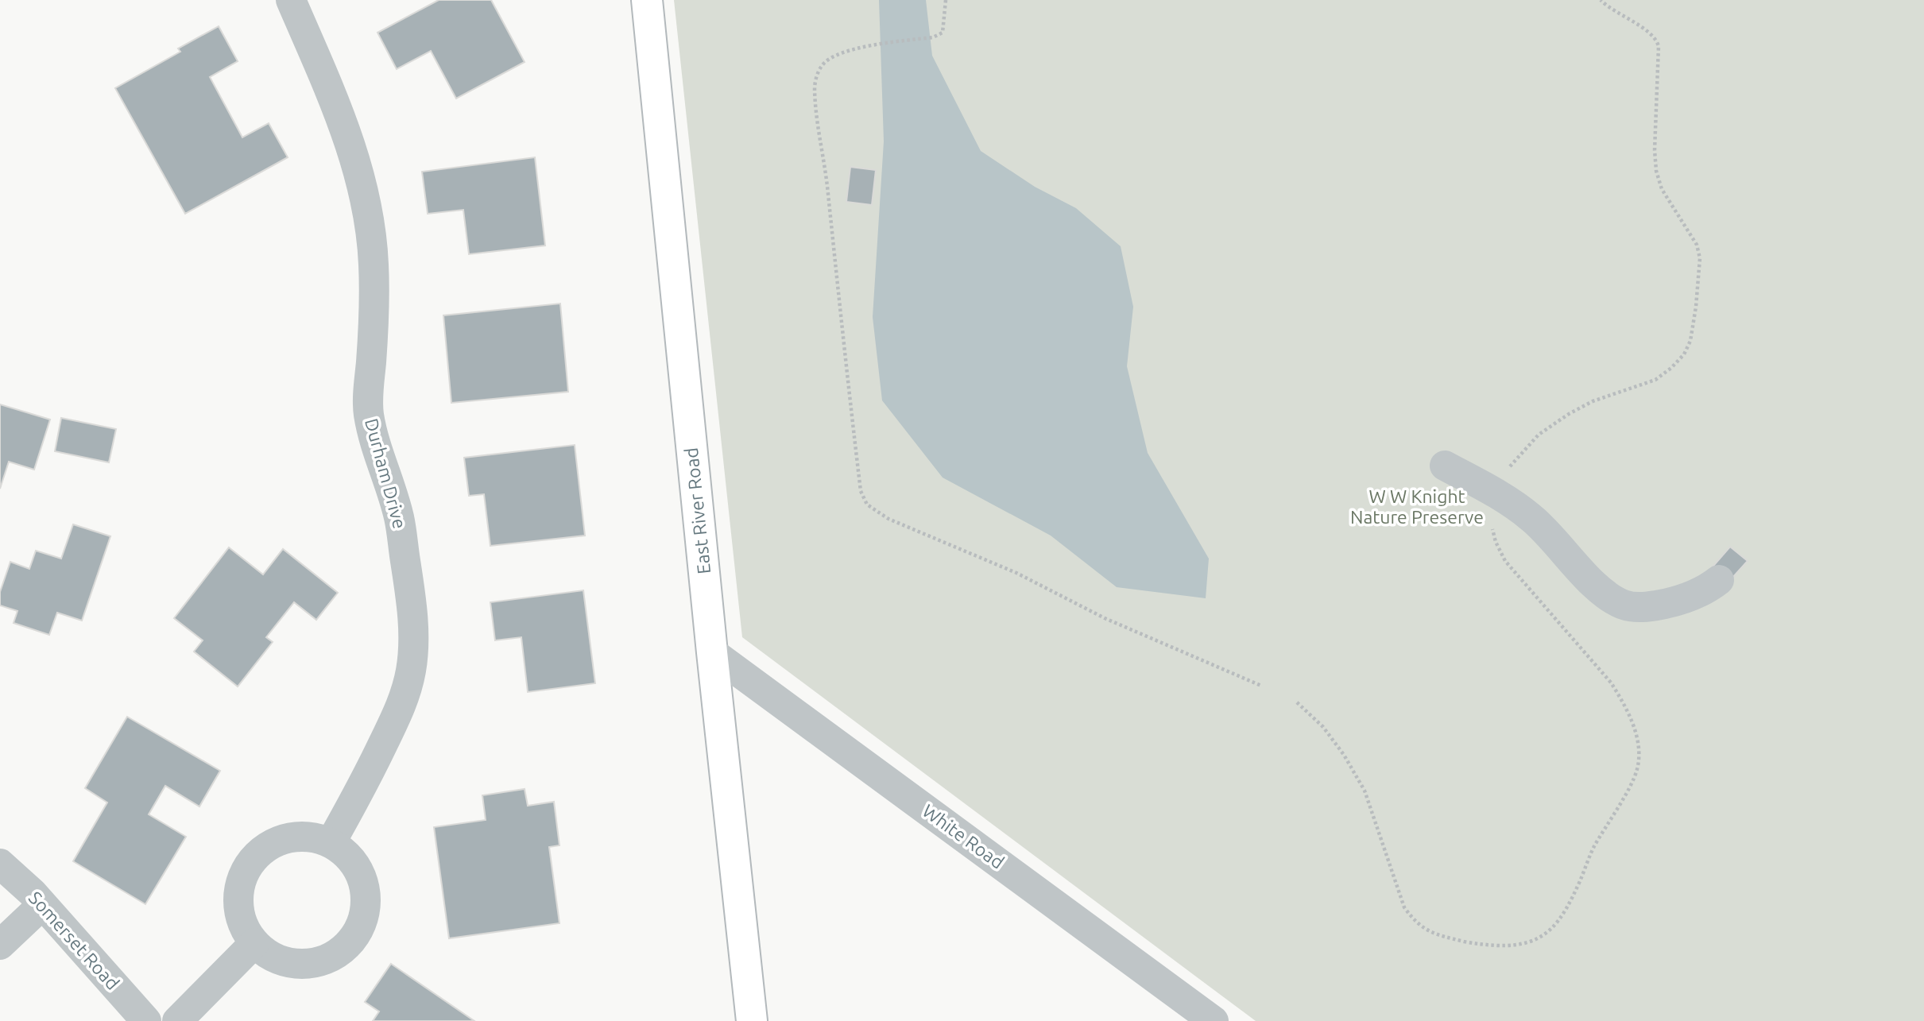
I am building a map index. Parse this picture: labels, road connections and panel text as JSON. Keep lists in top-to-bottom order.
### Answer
{
  "streets": {
    "main road": ["East River Road"],
    "street": ["Durham Drive", "White Road", "Somerset Road"]
  },
  "crossings": [
    ["East River Road", "White Road"]
  ],
  "parks": ["W W Knight Nature Preserve"]
}
